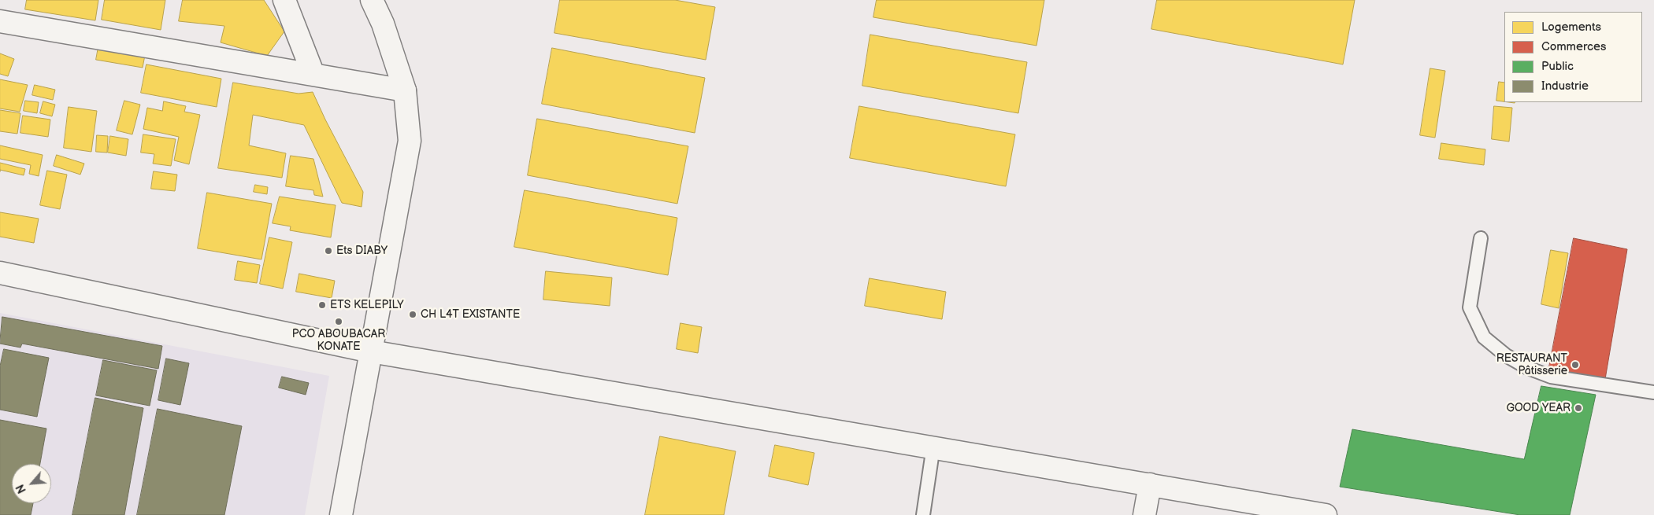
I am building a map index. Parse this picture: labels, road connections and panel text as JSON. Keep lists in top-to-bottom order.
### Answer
{
  "places": [
    "Ets DIABY",
    "ETS KELEPILY",
    "CH L4T EXISTANTE",
    "PCO ABOUBACAR KONATE",
    "RESTAURANT Pâtisserie",
    "GOOD YEAR"
  ],
  "legend": [
    "Logements",
    "Commerces",
    "Public",
    "Industrie"
  ],
  "north": "bottom left"
}
